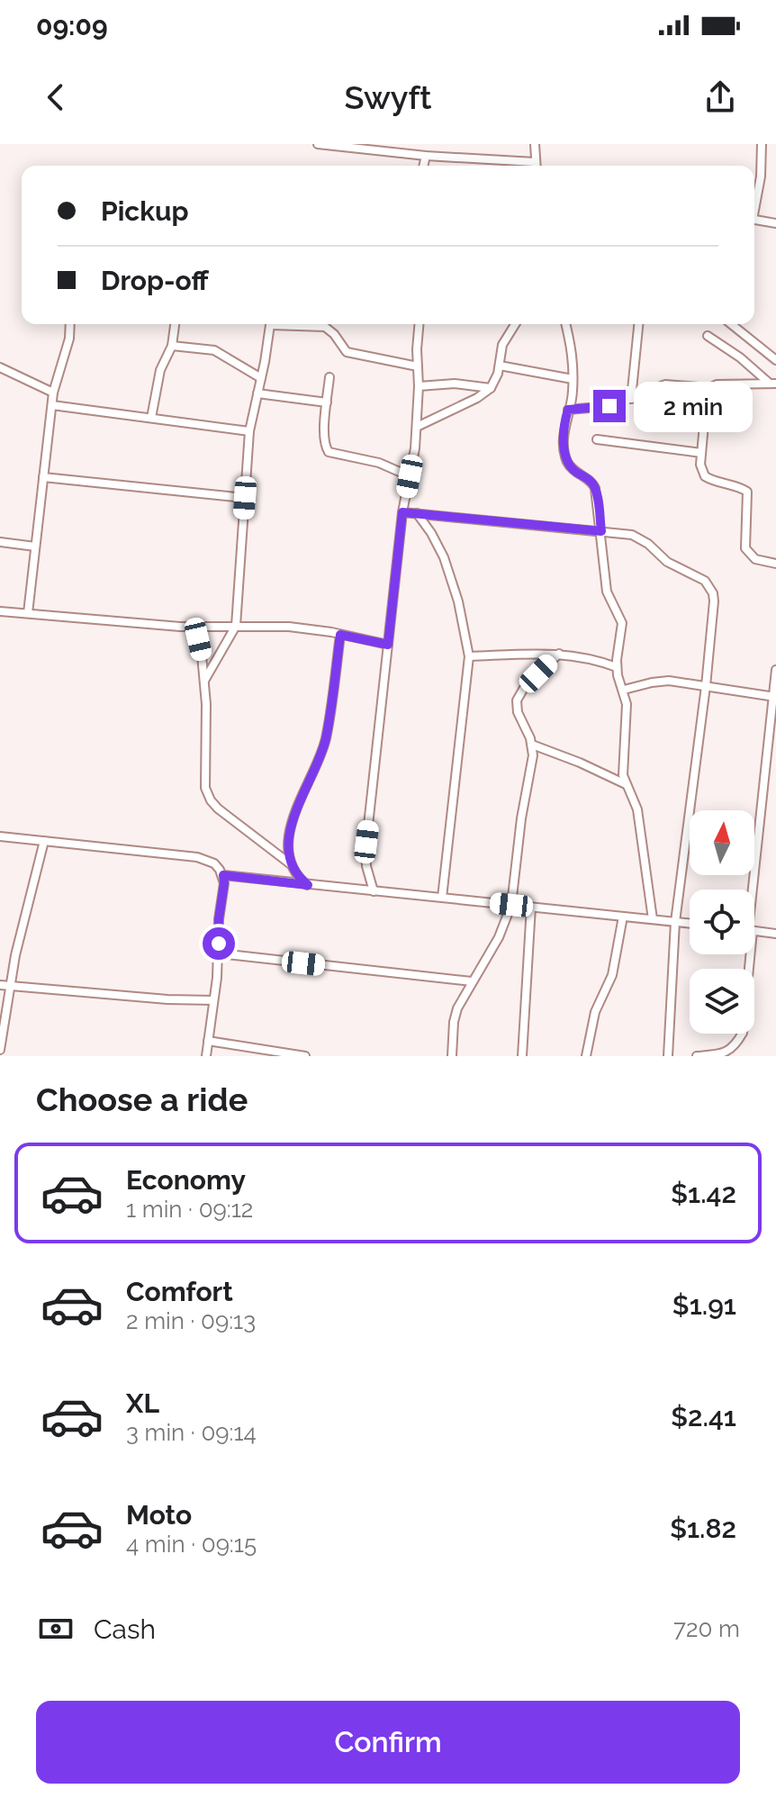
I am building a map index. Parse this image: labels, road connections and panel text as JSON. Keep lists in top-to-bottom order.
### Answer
{
  "north": "top",
  "page": {
    "status": "09:09",
    "header": "Swyft",
    "banner": ["Pickup", "Drop-off"],
    "bubble": "2 min",
    "heading": "Choose a ride",
    "list": [
      {
        "name": "Economy",
        "note": "1 min · 09:12",
        "value": "$1.42"
      },
      {
        "name": "Comfort",
        "note": "2 min · 09:13",
        "value": "$1.91"
      },
      {
        "name": "XL",
        "note": "3 min · 09:14",
        "value": "$2.41"
      },
      {
        "name": "Moto",
        "note": "4 min · 09:15",
        "value": "$1.82"
      }
    ],
    "pay": ["Cash", "720 m"],
    "buttons": "Confirm"
  }
}
